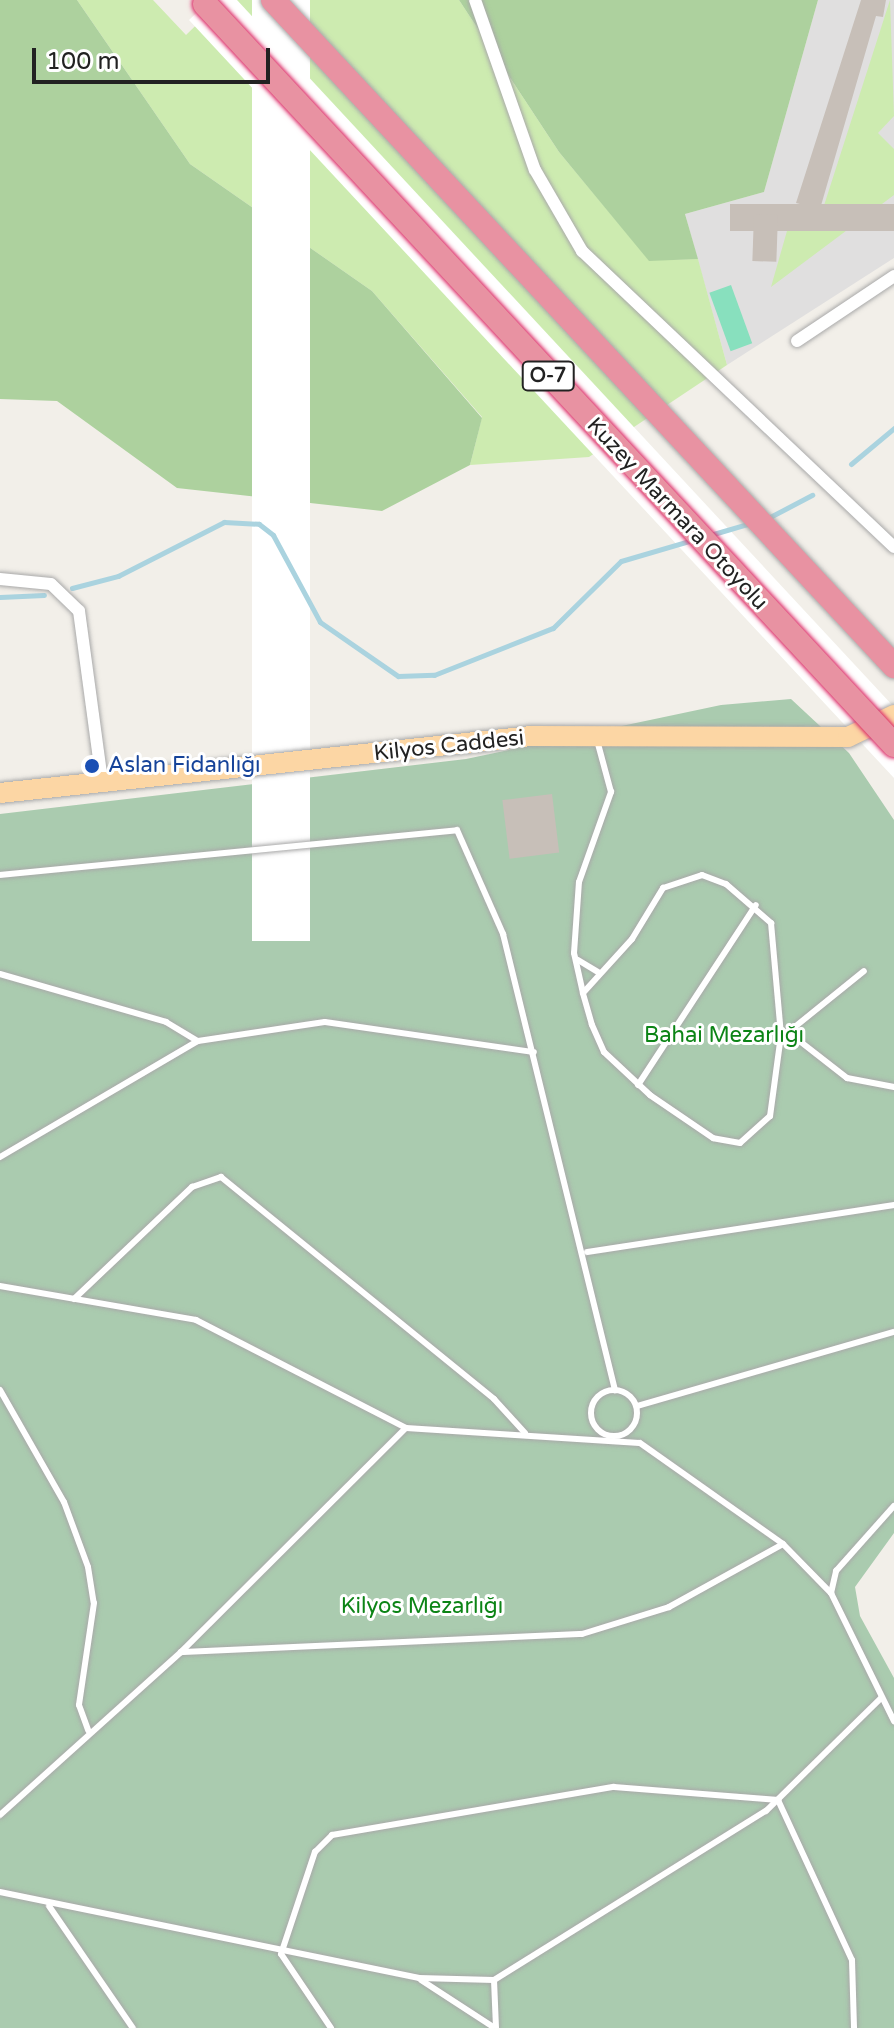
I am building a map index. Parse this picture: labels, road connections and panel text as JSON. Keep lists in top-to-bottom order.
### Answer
{
  "streets": {
    "highway": ["O-7", "Kuzey Marmara Otoyolu"],
    "main road": ["Kilyos Caddesi"]
  },
  "parks": ["Bahai Mezarlığı", "Kilyos Mezarlığı"],
  "places": ["Aslan Fidanlığı"],
  "scale_bar": "100 m"
}
